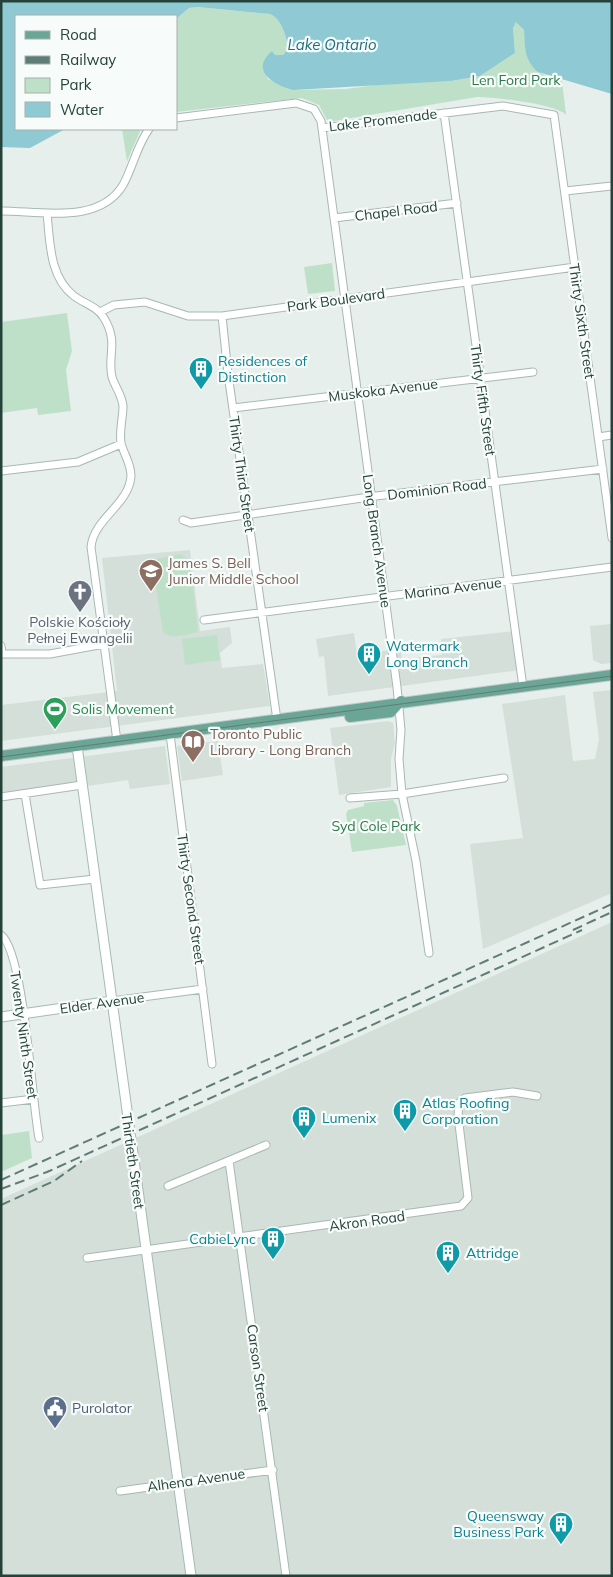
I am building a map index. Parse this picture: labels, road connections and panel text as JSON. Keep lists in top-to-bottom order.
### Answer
{
  "streets": {
    "street": [
      "Lake Promenade",
      "Chapel Road",
      "Park Boulevard",
      "Thirty Sixth Street",
      "Muskoka Avenue",
      "Thirty Fifth Street",
      "Thirty Third Street",
      "Dominion Road",
      "Long Branch Avenue",
      "Marina Avenue",
      "Thirty Second Street",
      "Elder Avenue",
      "Twenty Ninth Street",
      "Thirtieth Street",
      "Akron Road",
      "Carson Street",
      "Alhena Avenue"
    ]
  },
  "crossings": [
    ["Lake Promenade", "Thirty Sixth Street"],
    ["Lake Promenade", "Thirty Fifth Street"],
    ["Lake Promenade", "Long Branch Avenue"],
    ["Chapel Road", "Thirty Fifth Street"],
    ["Chapel Road", "Long Branch Avenue"],
    ["Park Boulevard", "Thirty Sixth Street"],
    ["Park Boulevard", "Thirty Fifth Street"],
    ["Park Boulevard", "Thirty Third Street"],
    ["Park Boulevard", "Long Branch Avenue"],
    ["Thirty Sixth Street", "Dominion Road"],
    ["Muskoka Avenue", "Thirty Fifth Street"],
    ["Muskoka Avenue", "Thirty Third Street"],
    ["Muskoka Avenue", "Long Branch Avenue"],
    ["Thirty Fifth Street", "Dominion Road"],
    ["Thirty Fifth Street", "Marina Avenue"],
    ["Thirty Third Street", "Dominion Road"],
    ["Thirty Third Street", "Marina Avenue"],
    ["Dominion Road", "Long Branch Avenue"],
    ["Long Branch Avenue", "Marina Avenue"],
    ["Thirty Second Street", "Elder Avenue"],
    ["Elder Avenue", "Twenty Ninth Street"],
    ["Elder Avenue", "Thirtieth Street"],
    ["Thirtieth Street", "Akron Road"],
    ["Thirtieth Street", "Alhena Avenue"],
    ["Akron Road", "Carson Street"],
    ["Carson Street", "Alhena Avenue"]
  ],
  "water": ["Lake Ontario"],
  "parks": ["Len Ford Park", "Syd Cole Park"],
  "places": {
    "building": [
      "Residences of Distinction",
      "Watermark Long Branch",
      "Atlas Roofing Corporation",
      "Lumenix",
      "CabieLync",
      "Attridge",
      "Queensway Business Park"
    ],
    "school or university": ["James S. Bell Junior Middle School"],
    "church": ["Polskie Kościoły Pełnej Ewangelii"],
    "sports": ["Solis Movement"],
    "library": ["Toronto Public Library - Long Branch"],
    "public building": ["Purolator"]
  },
  "legend": [
    "Road",
    "Railway",
    "Park",
    "Water"
  ]
}
